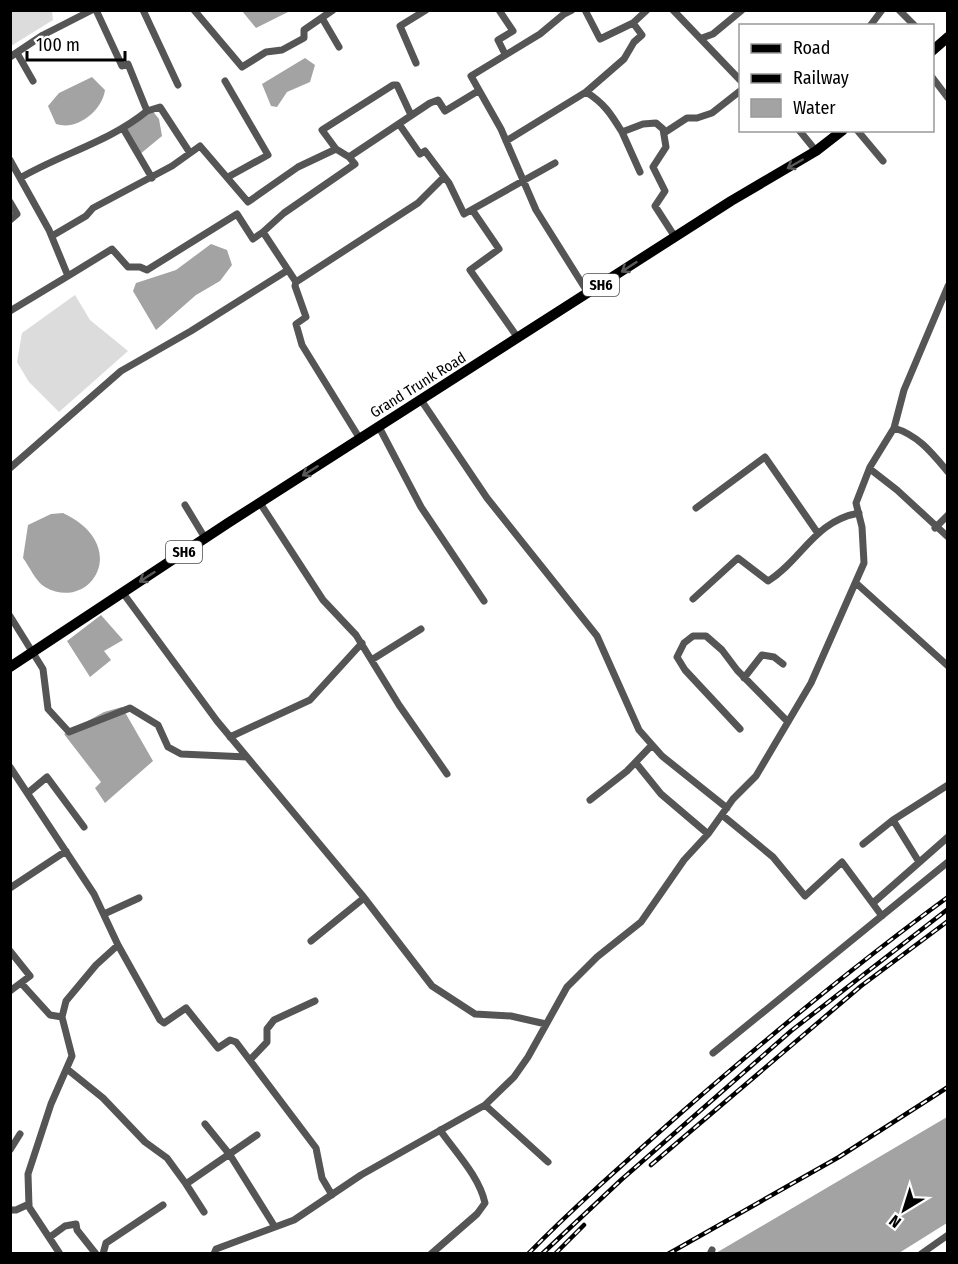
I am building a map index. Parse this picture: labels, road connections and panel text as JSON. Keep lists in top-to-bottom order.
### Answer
{
  "streets": {
    "main road": ["SH6", "Grand Trunk Road"]
  },
  "one_way": ["Grand Trunk Road"],
  "legend": ["Road", "Railway", "Water"],
  "scale_bar": "100 m",
  "north": "bottom left"
}
